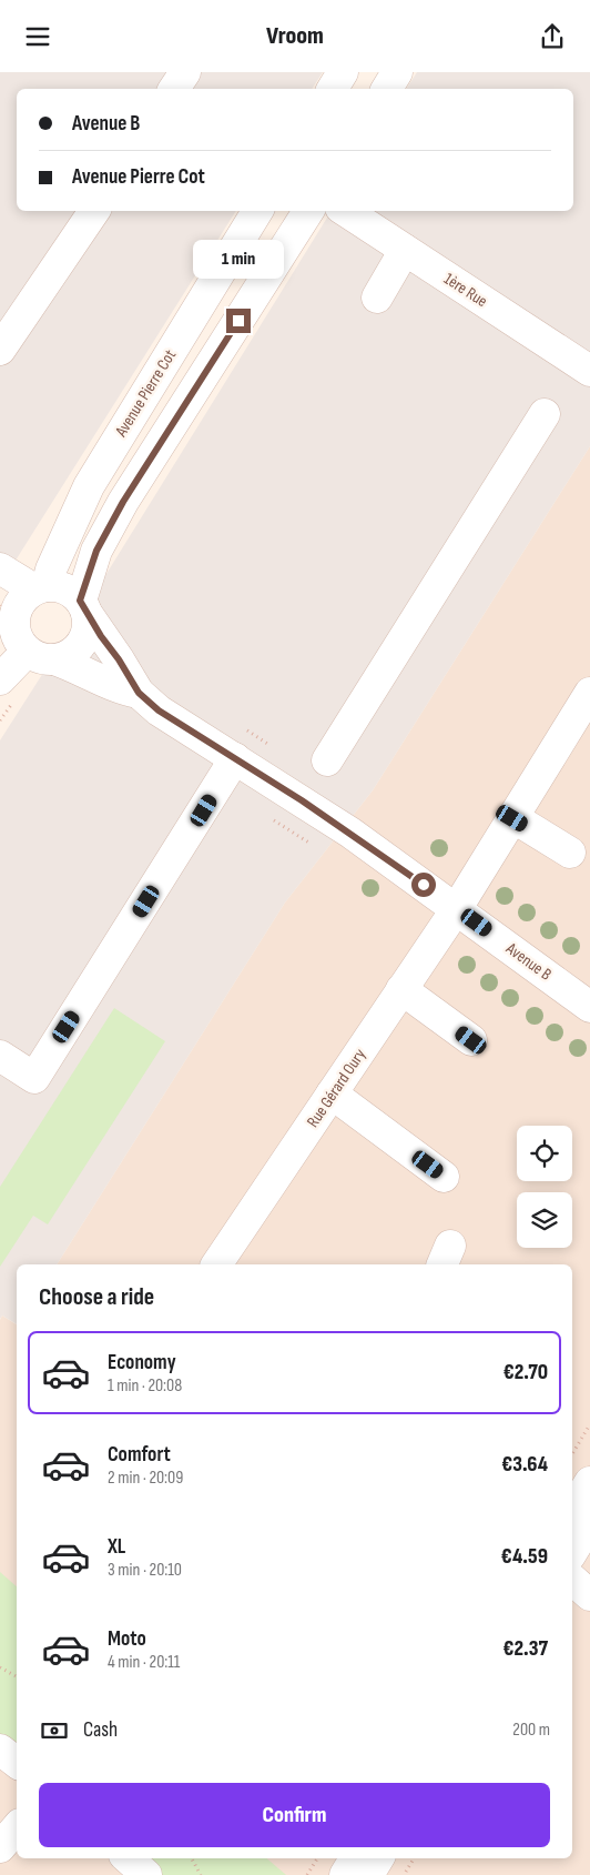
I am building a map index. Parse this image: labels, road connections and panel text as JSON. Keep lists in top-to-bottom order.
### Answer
{
  "streets": {
    "street": [
      "1ère Rue",
      "Avenue Pierre Cot",
      "Avenue B",
      "Rue Gérard Oury"
    ]
  },
  "crossings": [
    ["Avenue Pierre Cot", "Avenue B"],
    ["Avenue B", "Rue Gérard Oury"]
  ],
  "page": {
    "header": "Vroom",
    "banner": ["Avenue B", "Avenue Pierre Cot"],
    "bubble": "1 min",
    "heading": "Choose a ride",
    "list": [
      {
        "name": "Economy",
        "note": "1 min · 20:08",
        "value": "€2.70"
      },
      {
        "name": "Comfort",
        "note": "2 min · 20:09",
        "value": "€3.64"
      },
      {
        "name": "XL",
        "note": "3 min · 20:10",
        "value": "€4.59"
      },
      {
        "name": "Moto",
        "note": "4 min · 20:11",
        "value": "€2.37"
      }
    ],
    "pay": ["Cash", "200 m"],
    "buttons": "Confirm"
  }
}
